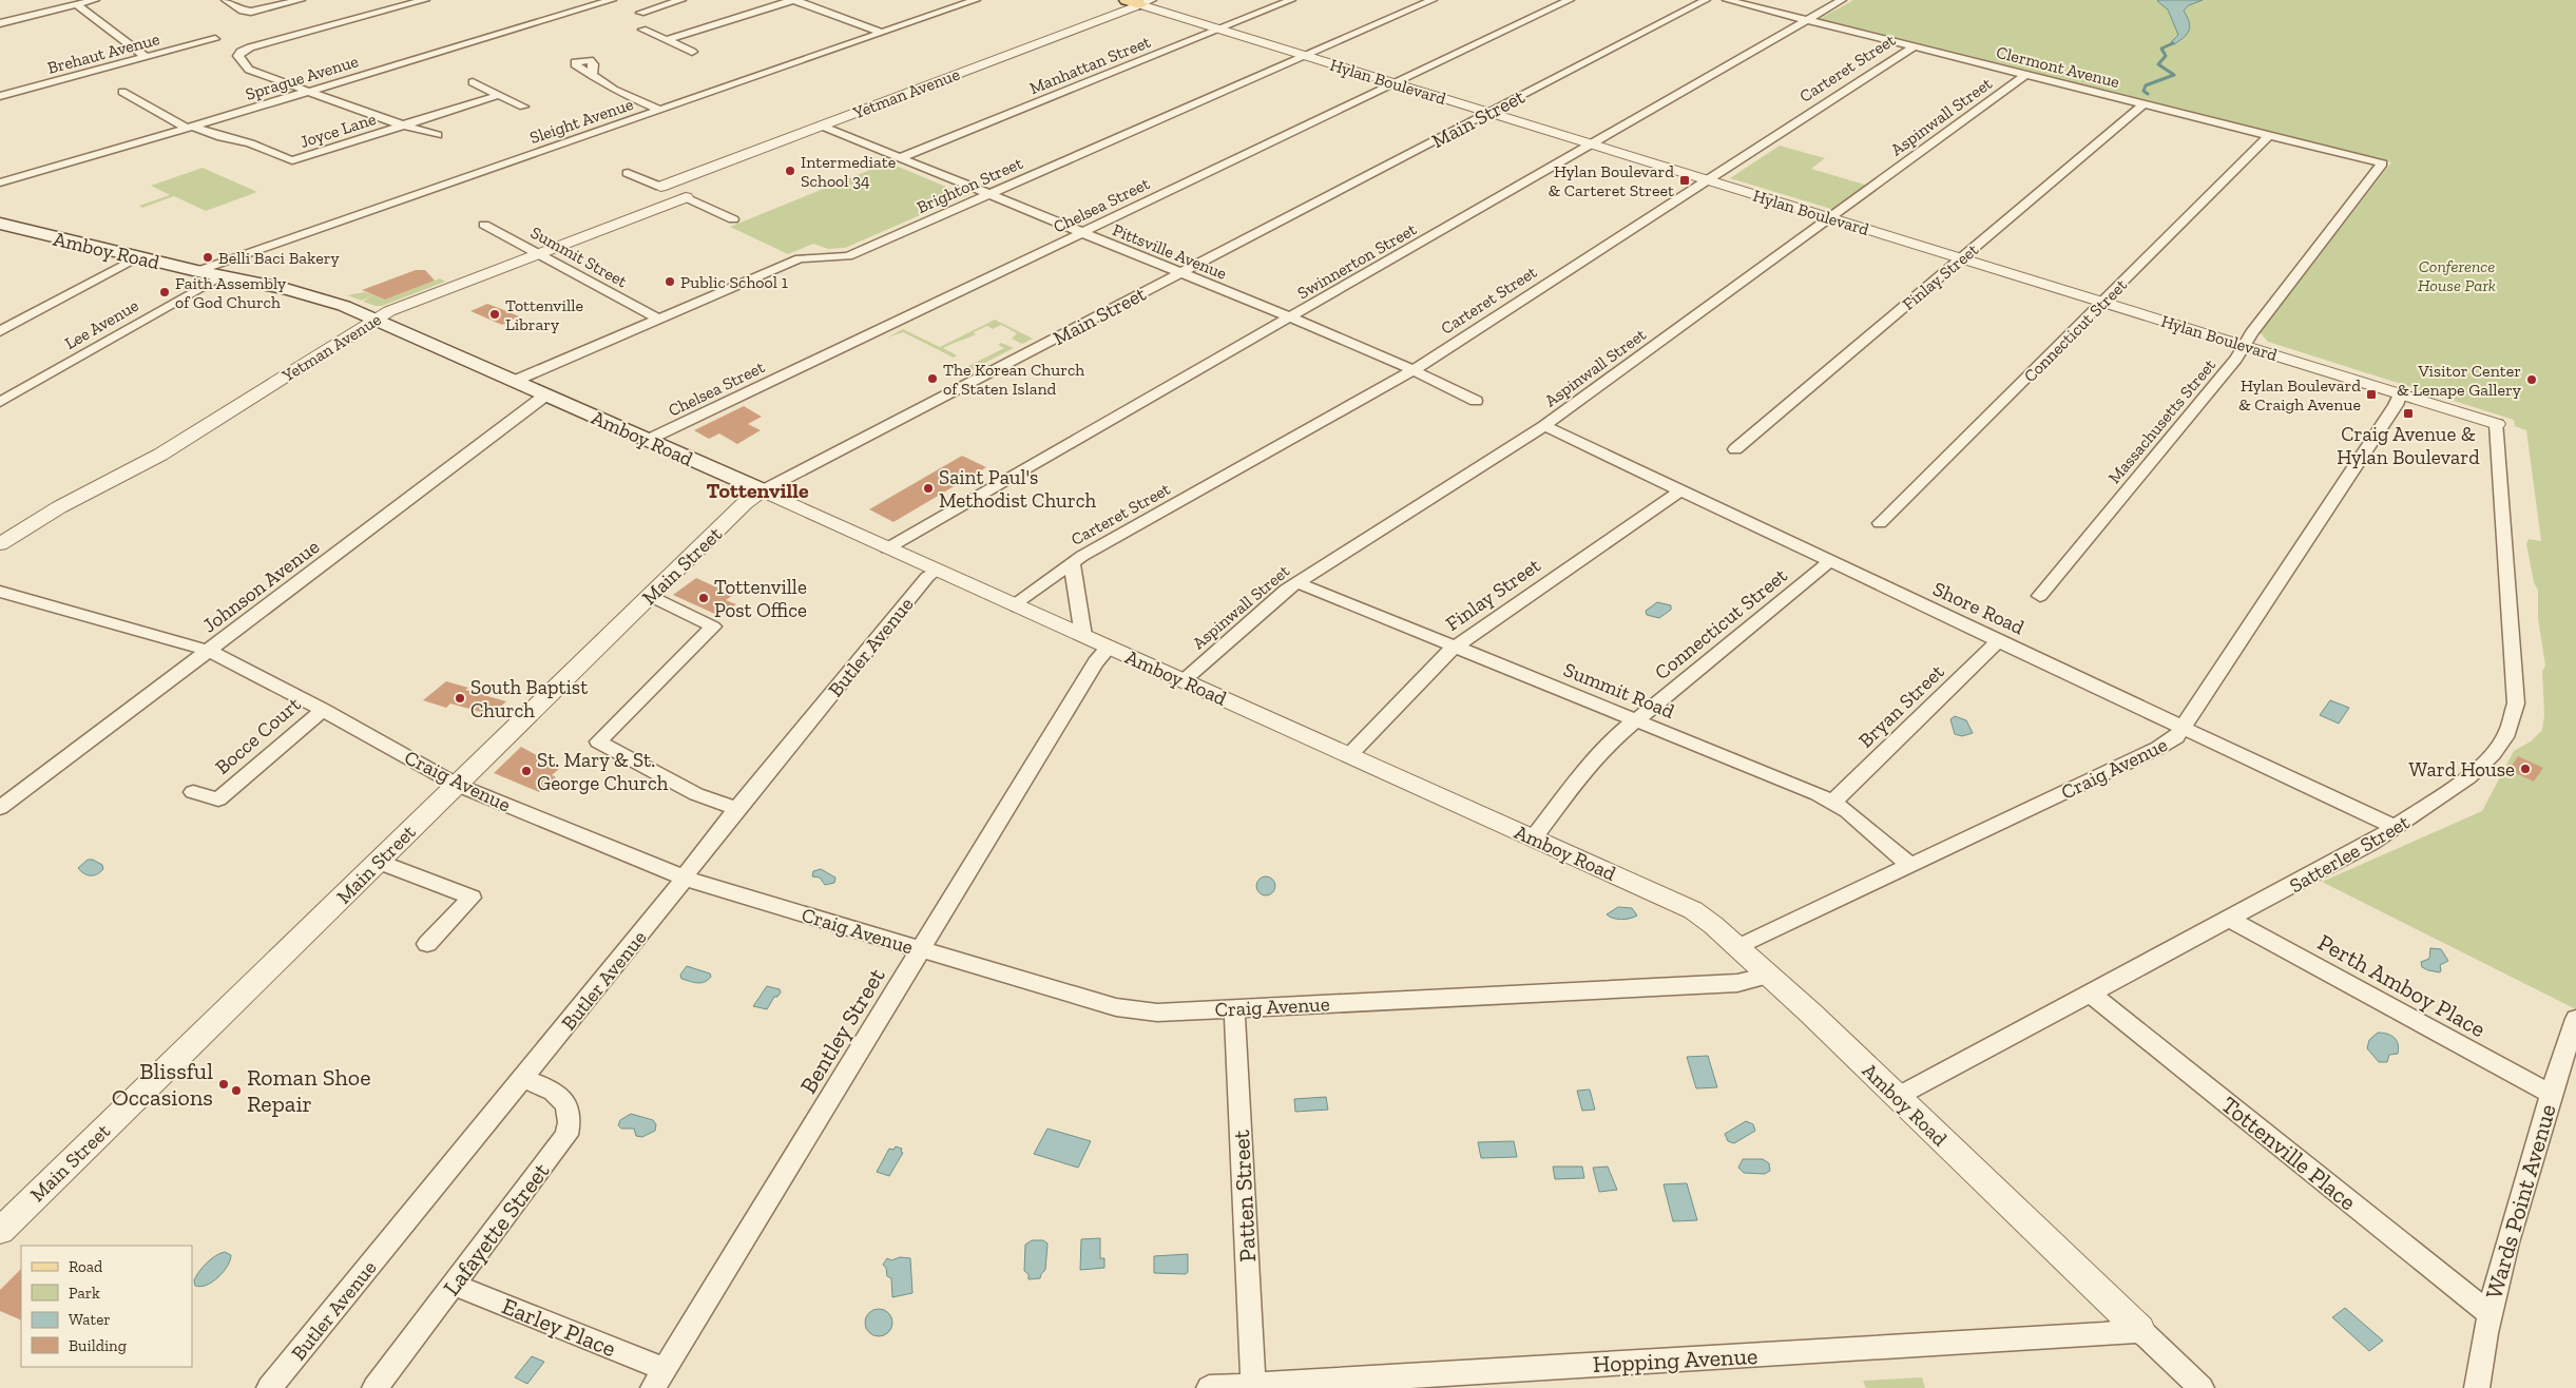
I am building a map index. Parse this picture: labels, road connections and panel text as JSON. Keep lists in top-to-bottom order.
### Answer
{
  "streets": {
    "main road": ["Amboy Road"],
    "street": [
      "Brehaut Avenue",
      "Manhattan Street",
      "Clermont Avenue",
      "Carteret Street",
      "Sprague Avenue",
      "Hylan Boulevard",
      "Yetman Avenue",
      "Aspinwall Street",
      "Main Street",
      "Sleight Avenue",
      "Joyce Lane",
      "Brighton Street",
      "Chelsea Street",
      "Pittsville Avenue",
      "Summit Street",
      "Swinnerton Street",
      "Finlay Street",
      "Lee Avenue",
      "Connecticut Street",
      "Massachusetts Street",
      "Johnson Avenue",
      "Shore Road",
      "Butler Avenue",
      "Summit Road",
      "Bryan Street",
      "Bocce Court",
      "Craig Avenue",
      "Satterlee Street",
      "Perth Amboy Place",
      "Bentley Street",
      "Tottenville Place",
      "Patten Street",
      "Wards Point Avenue",
      "Lafayette Street",
      "Earley Place",
      "Hopping Avenue"
    ]
  },
  "crossings": [
    ["Manhattan Street", "Hylan Boulevard"],
    ["Manhattan Street", "Pittsville Avenue"],
    ["Clermont Avenue", "Carteret Street"],
    ["Clermont Avenue", "Aspinwall Street"],
    ["Clermont Avenue", "Swinnerton Street"],
    ["Clermont Avenue", "Finlay Street"],
    ["Clermont Avenue", "Connecticut Street"],
    ["Clermont Avenue", "Massachusetts Street"],
    ["Carteret Street", "Hylan Boulevard"],
    ["Carteret Street", "Amboy Road"],
    ["Carteret Street", "Pittsville Avenue"],
    ["Sprague Avenue", "Joyce Lane"],
    ["Hylan Boulevard", "Yetman Avenue"],
    ["Hylan Boulevard", "Aspinwall Street"],
    ["Hylan Boulevard", "Main Street"],
    ["Hylan Boulevard", "Brighton Street"],
    ["Hylan Boulevard", "Chelsea Street"],
    ["Hylan Boulevard", "Swinnerton Street"],
    ["Hylan Boulevard", "Finlay Street"],
    ["Hylan Boulevard", "Connecticut Street"],
    ["Hylan Boulevard", "Massachusetts Street"],
    ["Hylan Boulevard", "Craig Avenue"],
    ["Hylan Boulevard", "Satterlee Street"],
    ["Yetman Avenue", "Amboy Road"],
    ["Yetman Avenue", "Pittsville Avenue"],
    ["Yetman Avenue", "Summit Street"],
    ["Aspinwall Street", "Amboy Road"],
    ["Aspinwall Street", "Shore Road"],
    ["Aspinwall Street", "Summit Road"],
    ["Main Street", "Amboy Road"],
    ["Main Street", "Pittsville Avenue"],
    ["Main Street", "Craig Avenue"],
    ["Sleight Avenue", "Amboy Road"],
    ["Brighton Street", "Amboy Road"],
    ["Brighton Street", "Pittsville Avenue"],
    ["Brighton Street", "Summit Street"],
    ["Chelsea Street", "Amboy Road"],
    ["Chelsea Street", "Pittsville Avenue"],
    ["Amboy Road", "Swinnerton Street"],
    ["Amboy Road", "Finlay Street"],
    ["Amboy Road", "Lee Avenue"],
    ["Amboy Road", "Connecticut Street"],
    ["Amboy Road", "Johnson Avenue"],
    ["Amboy Road", "Butler Avenue"],
    ["Amboy Road", "Craig Avenue"],
    ["Amboy Road", "Satterlee Street"],
    ["Amboy Road", "Bentley Street"],
    ["Amboy Road", "Hopping Avenue"],
    ["Pittsville Avenue", "Swinnerton Street"],
    ["Finlay Street", "Shore Road"],
    ["Finlay Street", "Summit Road"],
    ["Connecticut Street", "Shore Road"],
    ["Connecticut Street", "Summit Road"],
    ["Johnson Avenue", "Craig Avenue"],
    ["Shore Road", "Bryan Street"],
    ["Shore Road", "Craig Avenue"],
    ["Shore Road", "Satterlee Street"],
    ["Butler Avenue", "Craig Avenue"],
    ["Butler Avenue", "Lafayette Street"],
    ["Summit Road", "Bryan Street"],
    ["Summit Road", "Craig Avenue"],
    ["Bocce Court", "Craig Avenue"],
    ["Craig Avenue", "Bentley Street"],
    ["Craig Avenue", "Patten Street"],
    ["Satterlee Street", "Perth Amboy Place"],
    ["Satterlee Street", "Tottenville Place"],
    ["Perth Amboy Place", "Wards Point Avenue"],
    ["Bentley Street", "Earley Place"],
    ["Tottenville Place", "Wards Point Avenue"],
    ["Patten Street", "Hopping Avenue"],
    ["Lafayette Street", "Earley Place"]
  ],
  "districts": ["Tottenville"],
  "parks": ["Conference House Park"],
  "places": {
    "other": [
      "Intermediate School 34",
      "Belli Baci Bakery",
      "Public School 1",
      "Faith Assembly of God Church",
      "Tottenville Library",
      "The Korean Church of Staten Island",
      "Visitor Center & Lenape Gallery",
      "Saint Paul's Methodist Church",
      "Tottenville Post Office",
      "South Baptist Church",
      "Ward House",
      "St. Mary & St. George Church",
      "Blissful Occasions",
      "Roman Shoe Repair"
    ],
    "transit": ["Hylan Boulevard & Carteret Street", "Hylan Boulevard & Craigh Avenue", "Craig Avenue & Hylan Boulevard"]
  },
  "legend": [
    "Road",
    "Park",
    "Water",
    "Building"
  ]
}
